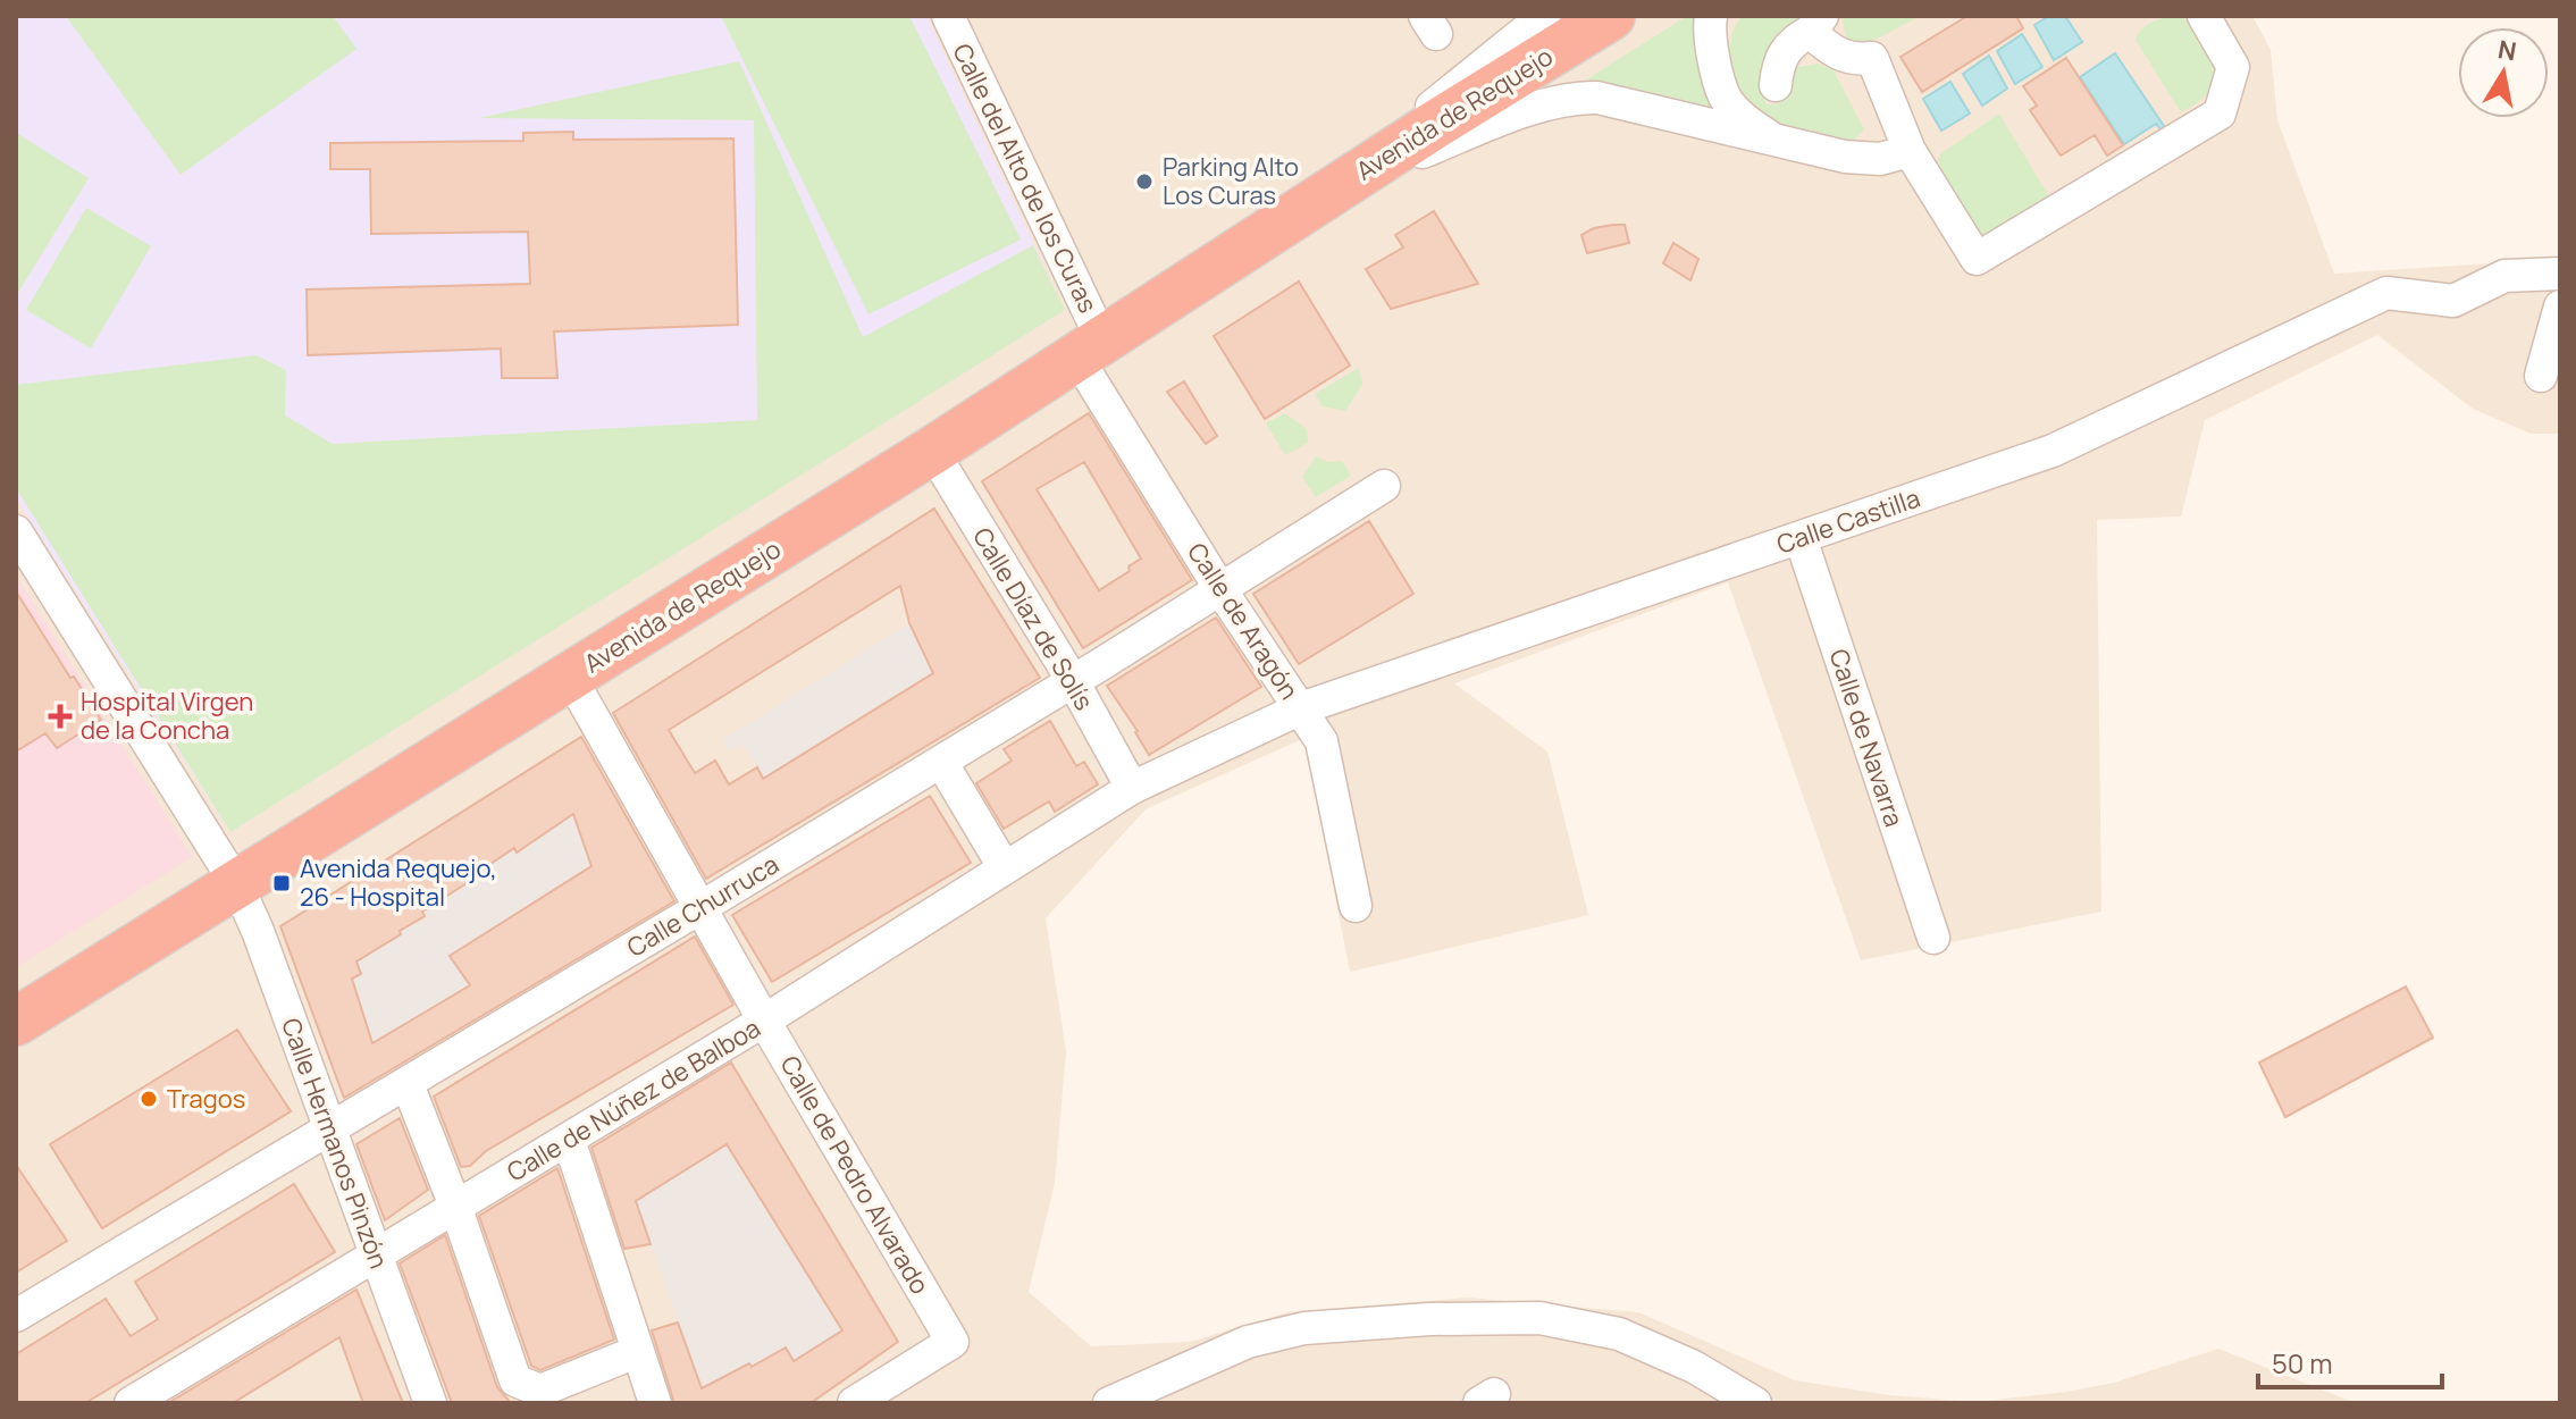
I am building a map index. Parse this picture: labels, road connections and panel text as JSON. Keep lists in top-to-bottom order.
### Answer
{
  "streets": {
    "highway": ["Avenida de Requejo"],
    "street": [
      "Calle del Alto de los Curas",
      "Calle Castilla",
      "Calle Díaz de Solís",
      "Calle de Aragón",
      "Calle de Navarra",
      "Calle Churruca",
      "Calle de Núñez de Balboa",
      "Calle Hermanos Pinzón",
      "Calle de Pedro Alvarado"
    ]
  },
  "crossings": [
    ["Avenida de Requejo", "Calle del Alto de los Curas"],
    ["Avenida de Requejo", "Calle Díaz de Solís"],
    ["Avenida de Requejo", "Calle de Aragón"],
    ["Avenida de Requejo", "Calle Hermanos Pinzón"],
    ["Avenida de Requejo", "Calle de Pedro Alvarado"],
    ["Calle del Alto de los Curas", "Calle de Aragón"],
    ["Calle Castilla", "Calle Díaz de Solís"],
    ["Calle Castilla", "Calle de Aragón"],
    ["Calle Castilla", "Calle de Navarra"],
    ["Calle Castilla", "Calle de Núñez de Balboa"],
    ["Calle Díaz de Solís", "Calle Churruca"],
    ["Calle Díaz de Solís", "Calle de Núñez de Balboa"],
    ["Calle de Aragón", "Calle Churruca"],
    ["Calle Churruca", "Calle Hermanos Pinzón"],
    ["Calle Churruca", "Calle de Pedro Alvarado"],
    ["Calle de Núñez de Balboa", "Calle Hermanos Pinzón"],
    ["Calle de Núñez de Balboa", "Calle de Pedro Alvarado"]
  ],
  "places": {
    "other": ["Parking Alto Los Curas", "Tragos"],
    "health": ["Hospital Virgen de la Concha"],
    "transit": ["Avenida Requejo, 26 - Hospital"]
  },
  "scale_bar": "50 m",
  "north": "top"
}
